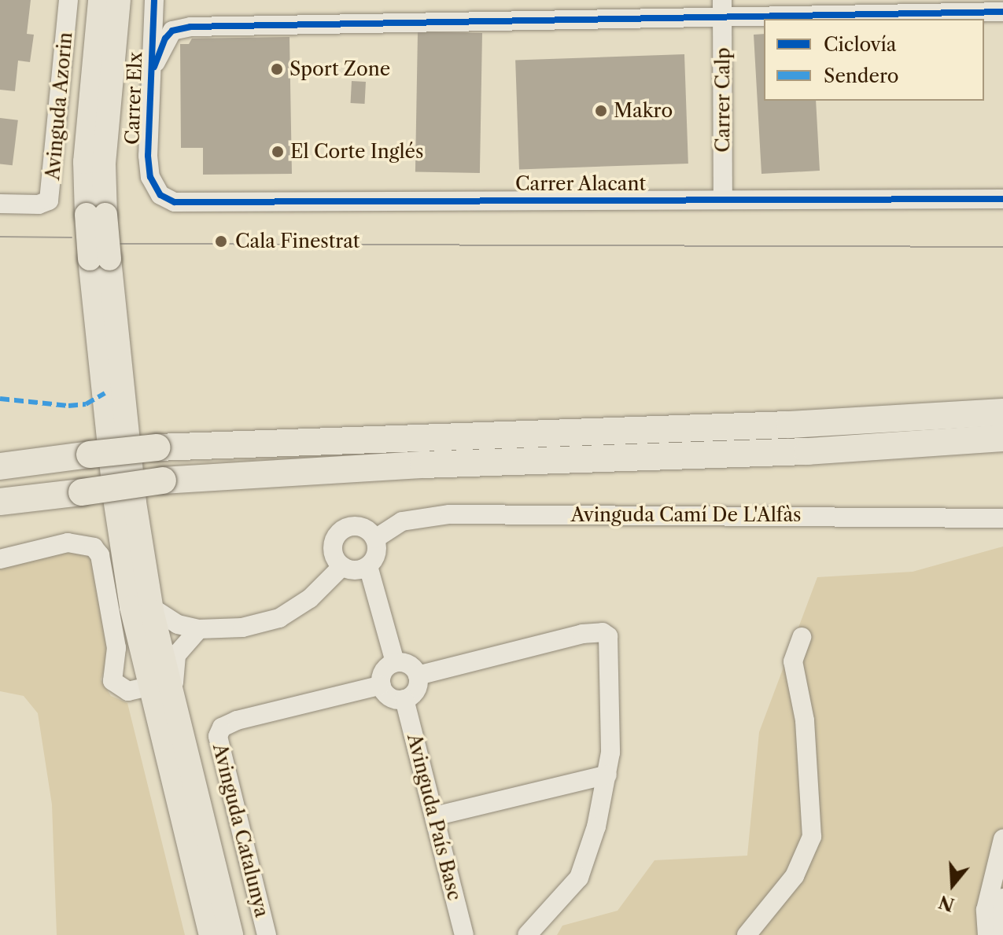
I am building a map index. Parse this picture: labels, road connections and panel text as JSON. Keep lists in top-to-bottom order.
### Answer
{
  "streets": {
    "street": [
      "Carrer Elx",
      "Carrer Calp",
      "Avinguda Azorin",
      "Carrer Alacant",
      "Avinguda Camí De L'Alfàs",
      "Avinguda País Basc",
      "Avinguda Catalunya"
    ]
  },
  "crossings": [
    ["Carrer Elx", "Carrer Alacant"],
    ["Carrer Calp", "Carrer Alacant"],
    ["Avinguda País Basc", "Avinguda Catalunya"]
  ],
  "places": [
    "Sport Zone",
    "Makro",
    "El Corte Inglés",
    "Cala Finestrat"
  ],
  "legend": ["Ciclovía", "Sendero"],
  "north": "bottom"
}
